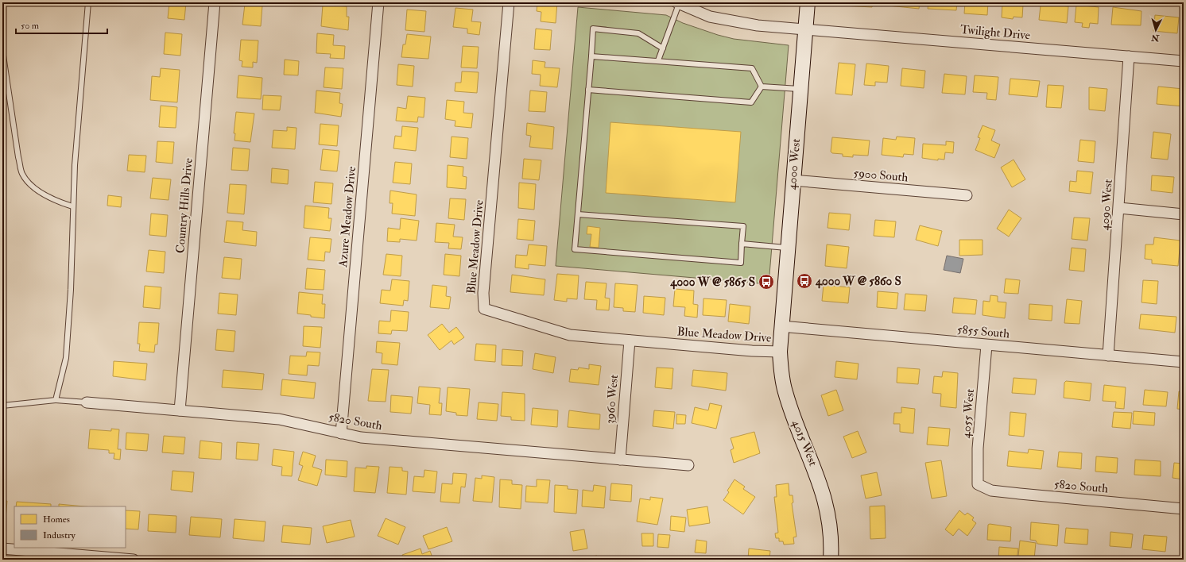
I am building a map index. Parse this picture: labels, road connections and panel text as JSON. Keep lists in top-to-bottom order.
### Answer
{
  "streets": {
    "street": [
      "Twilight Drive",
      "4000 West",
      "5900 South",
      "4090 West",
      "Country Hills Drive",
      "Azure Meadow Drive",
      "Blue Meadow Drive",
      "5855 South",
      "3960 West",
      "4055 West",
      "5820 South",
      "4015 West"
    ]
  },
  "crossings": [
    ["Twilight Drive", "4000 West"],
    ["Twilight Drive", "4090 West"],
    ["4000 West", "5900 South"],
    ["4000 West", "5855 South"],
    ["4000 West", "4015 West"],
    ["4090 West", "5855 South"],
    ["Country Hills Drive", "5820 South"],
    ["Azure Meadow Drive", "5820 South"],
    ["Blue Meadow Drive", "3960 West"],
    ["Blue Meadow Drive", "4015 West"],
    ["5855 South", "4055 West"],
    ["5855 South", "4015 West"],
    ["3960 West", "5820 South"],
    ["4055 West", "5820 South"]
  ],
  "places": {
    "bus stop": ["4000 W @ 5860 S", "4000 W @ 5865 S"]
  },
  "legend": ["Homes", "Industry"],
  "scale_bar": "50 m",
  "north": "bottom"
}
